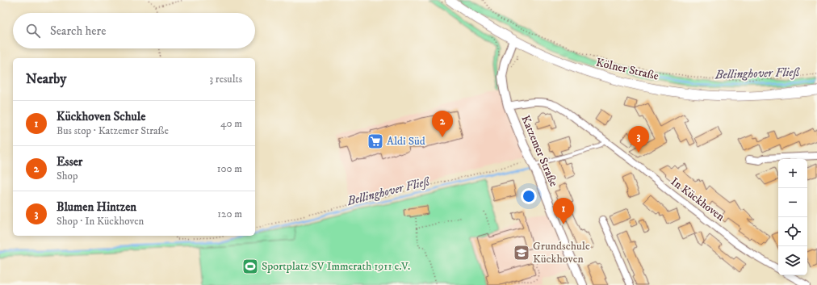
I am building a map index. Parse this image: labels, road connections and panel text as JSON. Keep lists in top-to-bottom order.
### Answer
{
  "streets": {
    "main road": ["Kölner Straße"],
    "street": ["Katzemer Straße", "In Kückhoven"]
  },
  "crossings": [
    ["Kölner Straße", "Katzemer Straße"],
    ["Katzemer Straße", "In Kückhoven"]
  ],
  "water": ["Bellinghover Fließ"],
  "places": {
    "supermarket": ["Aldi Süd"],
    "school or university": ["Grundschule Kückhoven"],
    "sports": ["Sportplatz SV Immerath 1911 e.V."]
  },
  "page": {
    "search": "Search here",
    "heading": ["Nearby", "3 results"],
    "list": [
      {
        "mark": "1",
        "name": "Kückhoven Schule",
        "note": "Bus stop · Katzemer Straße",
        "value": "40 m"
      },
      {
        "mark": "2",
        "name": "Esser",
        "note": "Shop",
        "value": "100 m"
      },
      {
        "mark": "3",
        "name": "Blumen Hintzen",
        "note": "Shop · In Kückhoven",
        "value": "120 m"
      }
    ],
    "pins": ["2", "3", "1"],
    "map_buttons": ["+", "−"]
  }
}
